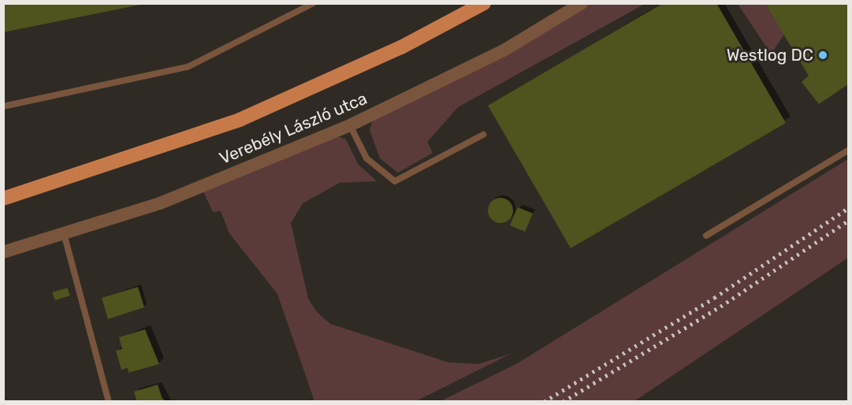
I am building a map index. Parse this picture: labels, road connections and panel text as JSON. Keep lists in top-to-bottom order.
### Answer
{
  "streets": {
    "street": ["Verebély László utca"]
  },
  "places": ["Westlog DC"]
}
